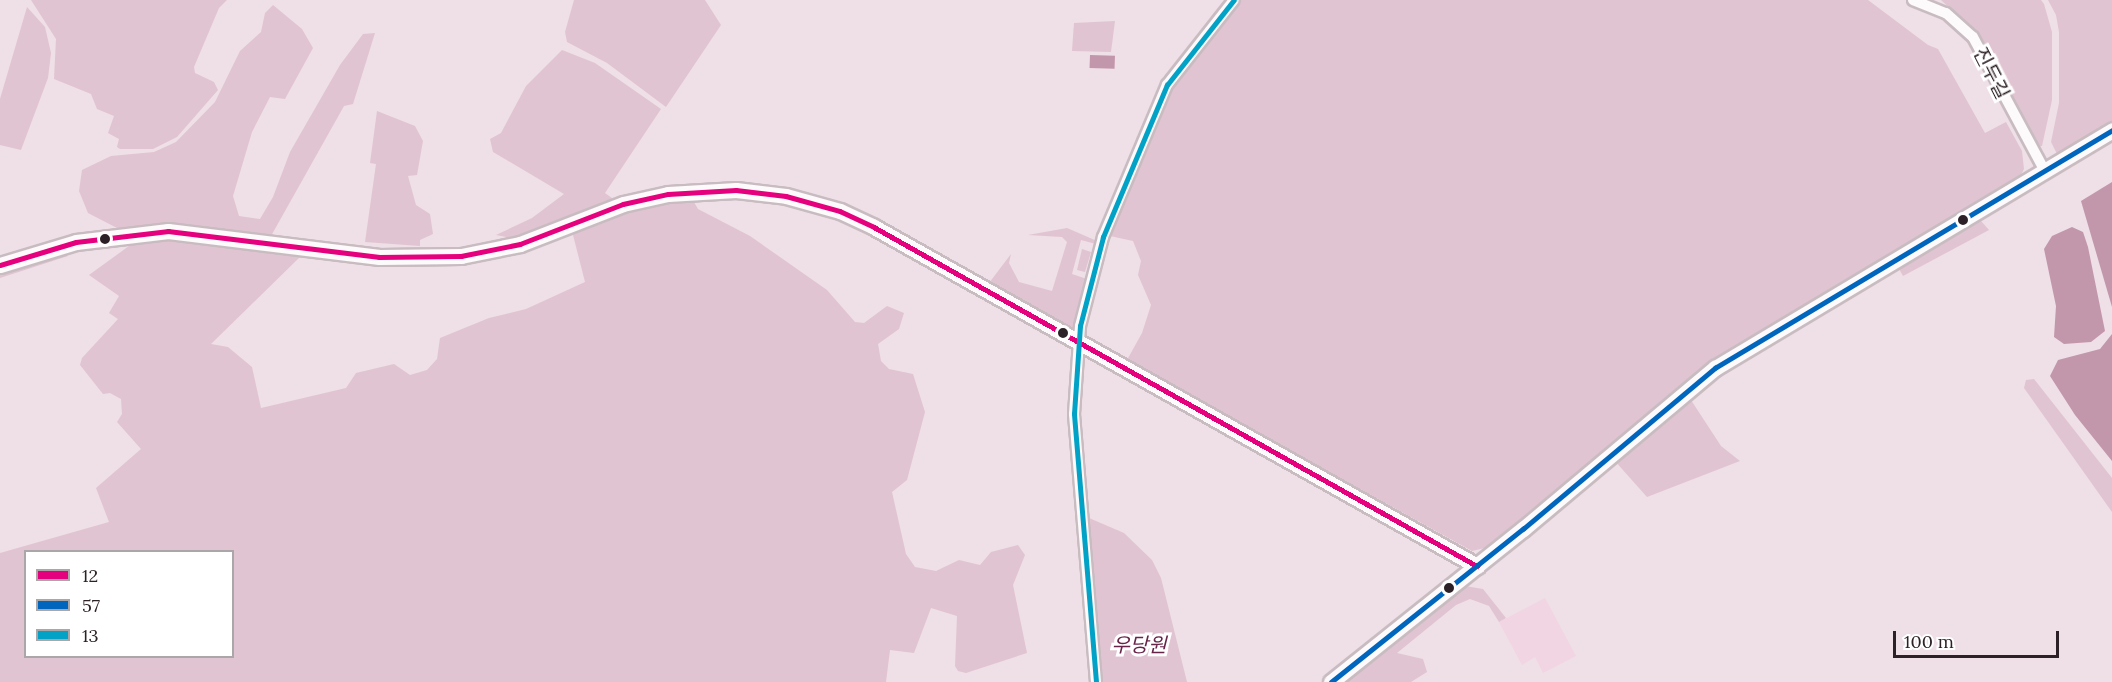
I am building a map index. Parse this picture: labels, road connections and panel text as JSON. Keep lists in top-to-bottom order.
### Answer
{
  "streets": {
    "street": ["진두길"]
  },
  "parks": ["우당원"],
  "lines": ["transit line 13", "transit line 57", "transit line 12"],
  "legend": ["12", "57", "13"],
  "scale_bar": "100 m"
}
